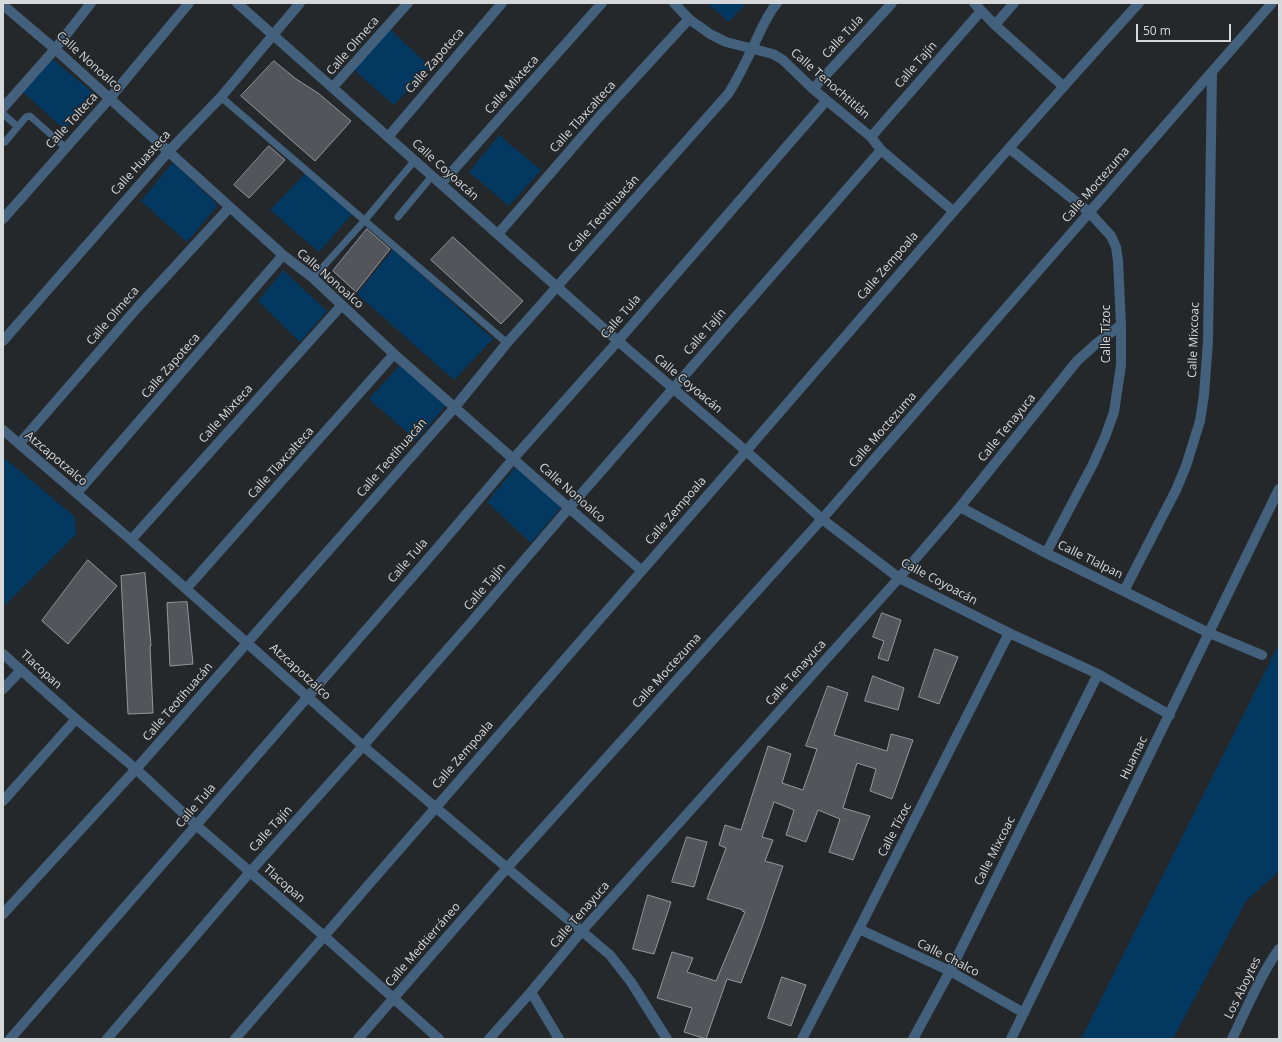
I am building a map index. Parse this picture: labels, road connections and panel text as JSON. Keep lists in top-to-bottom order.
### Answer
{
  "streets": {
    "street": [
      "Calle Tula",
      "Calle Olmeca",
      "Calle Zapoteca",
      "Calle Nonoalco",
      "Calle Tajín",
      "Calle Tenochtitlán",
      "Calle Mixteca",
      "Calle Tlaxcalteca",
      "Calle Tolteca",
      "Calle Huasteca",
      "Calle Coyoacán",
      "Calle Moctezuma",
      "Calle Teotihuacán",
      "Calle Zempoala",
      "Calle Tízoc",
      "Calle Mixcoac",
      "Calle Tenayuca",
      "Atzcapotzalco",
      "Calle Tlalpan",
      "Tlacopan",
      "Huamac",
      "Calle Medtierráneo",
      "Calle Chalco",
      "Los Aboytes"
    ]
  },
  "crossings": [
    ["Calle Tula", "Calle Nonoalco"],
    ["Calle Tula", "Calle Tenochtitlán"],
    ["Calle Tula", "Calle Coyoacán"],
    ["Calle Tula", "Atzcapotzalco"],
    ["Calle Tula", "Tlacopan"],
    ["Calle Olmeca", "Calle Nonoalco"],
    ["Calle Olmeca", "Calle Coyoacán"],
    ["Calle Olmeca", "Atzcapotzalco"],
    ["Calle Zapoteca", "Calle Nonoalco"],
    ["Calle Zapoteca", "Calle Coyoacán"],
    ["Calle Zapoteca", "Atzcapotzalco"],
    ["Calle Nonoalco", "Calle Tajín"],
    ["Calle Nonoalco", "Calle Mixteca"],
    ["Calle Nonoalco", "Calle Tlaxcalteca"],
    ["Calle Nonoalco", "Calle Tolteca"],
    ["Calle Nonoalco", "Calle Huasteca"],
    ["Calle Nonoalco", "Calle Teotihuacán"],
    ["Calle Nonoalco", "Calle Zempoala"],
    ["Calle Tajín", "Calle Tenochtitlán"],
    ["Calle Tajín", "Calle Coyoacán"],
    ["Calle Tajín", "Atzcapotzalco"],
    ["Calle Tajín", "Tlacopan"],
    ["Calle Tenochtitlán", "Calle Tlaxcalteca"],
    ["Calle Tenochtitlán", "Calle Teotihuacán"],
    ["Calle Tenochtitlán", "Calle Zempoala"],
    ["Calle Mixteca", "Calle Coyoacán"],
    ["Calle Mixteca", "Atzcapotzalco"],
    ["Calle Tlaxcalteca", "Calle Coyoacán"],
    ["Calle Tlaxcalteca", "Atzcapotzalco"],
    ["Calle Huasteca", "Calle Coyoacán"],
    ["Calle Coyoacán", "Calle Moctezuma"],
    ["Calle Coyoacán", "Calle Teotihuacán"],
    ["Calle Coyoacán", "Calle Zempoala"],
    ["Calle Coyoacán", "Calle Tízoc"],
    ["Calle Coyoacán", "Calle Mixcoac"],
    ["Calle Coyoacán", "Calle Tenayuca"],
    ["Calle Coyoacán", "Huamac"],
    ["Calle Moctezuma", "Calle Tízoc"],
    ["Calle Moctezuma", "Calle Mixcoac"],
    ["Calle Moctezuma", "Atzcapotzalco"],
    ["Calle Moctezuma", "Calle Medtierráneo"],
    ["Calle Teotihuacán", "Atzcapotzalco"],
    ["Calle Teotihuacán", "Tlacopan"],
    ["Calle Zempoala", "Calle Tízoc"],
    ["Calle Zempoala", "Atzcapotzalco"],
    ["Calle Zempoala", "Tlacopan"],
    ["Calle Tízoc", "Calle Tenayuca"],
    ["Calle Tízoc", "Calle Tlalpan"],
    ["Calle Tízoc", "Calle Chalco"],
    ["Calle Mixcoac", "Calle Tlalpan"],
    ["Calle Mixcoac", "Calle Chalco"],
    ["Calle Tenayuca", "Atzcapotzalco"],
    ["Calle Tenayuca", "Calle Tlalpan"],
    ["Atzcapotzalco", "Calle Medtierráneo"],
    ["Calle Tlalpan", "Huamac"],
    ["Tlacopan", "Calle Medtierráneo"],
    ["Huamac", "Calle Chalco"]
  ],
  "scale_bar": "50 m"
}
